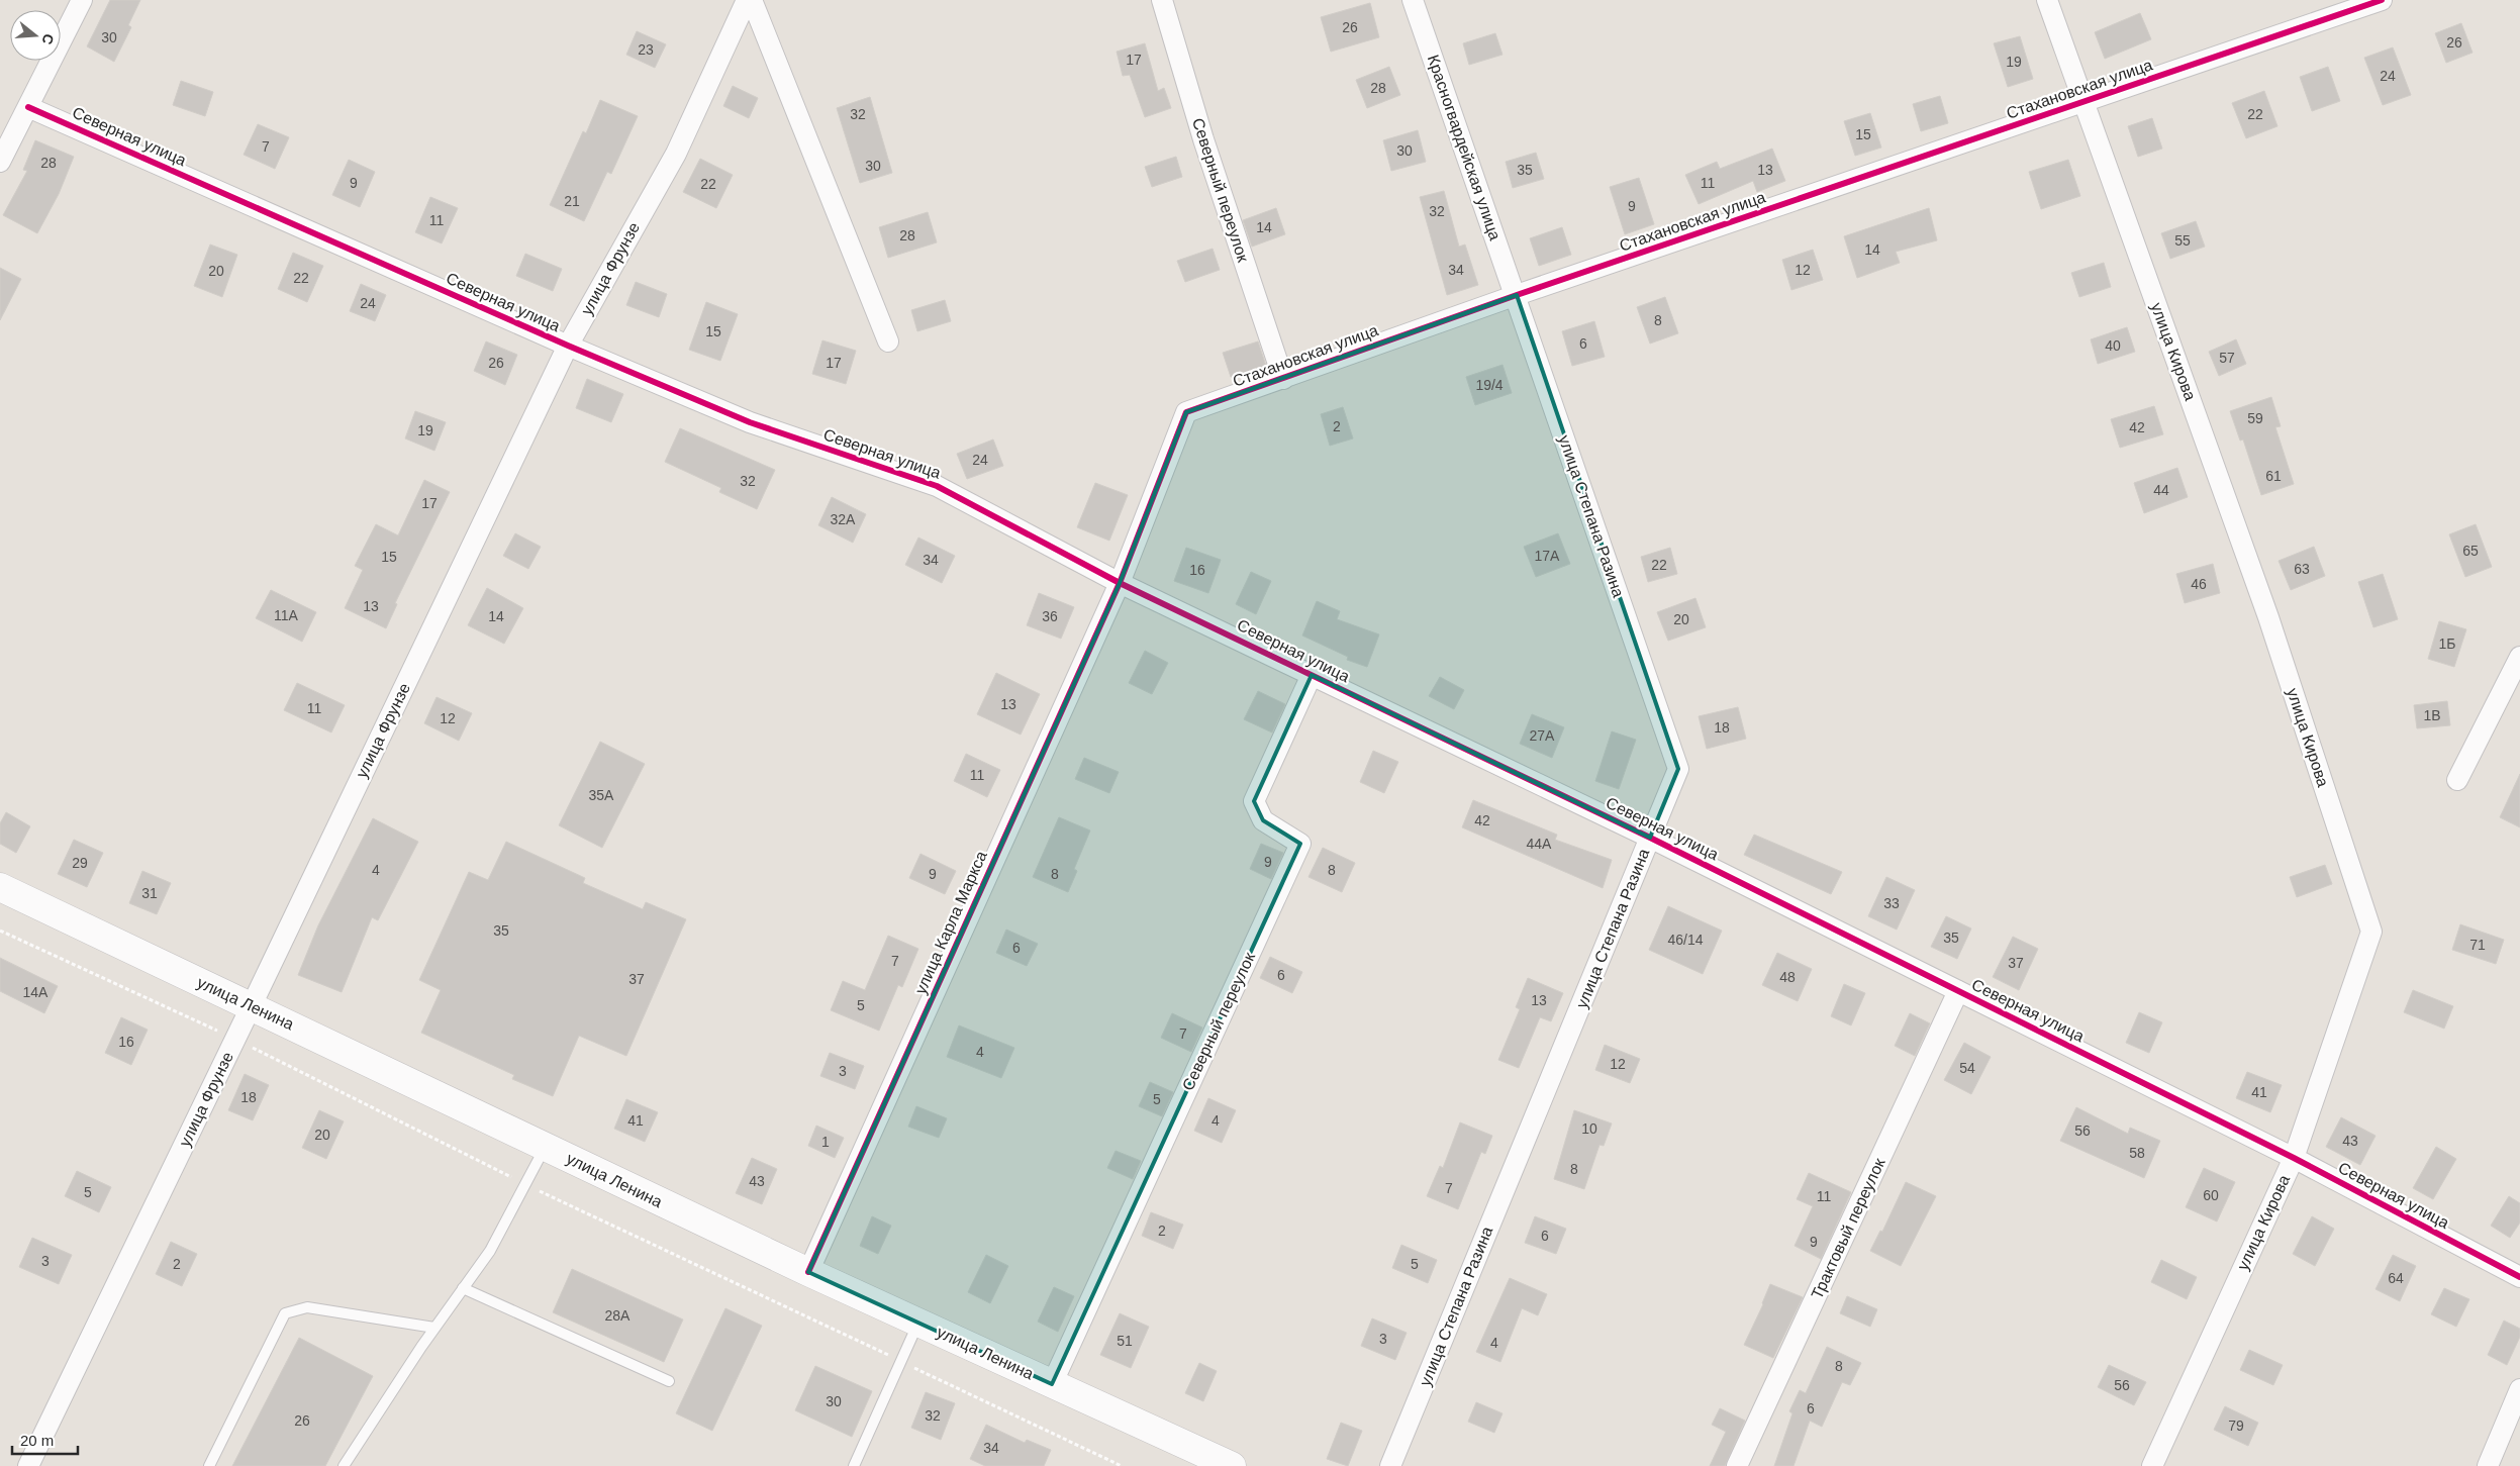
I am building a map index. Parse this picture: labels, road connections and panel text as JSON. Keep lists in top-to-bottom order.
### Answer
{
  "streets": {
    "main road": ["улица Ленина"],
    "street": [
      "Стахановская улица",
      "Северная улица",
      "Красногвардейская улица",
      "Северный переулок",
      "улица Фрунзе",
      "улица Кирова",
      "улица Степана Разина",
      "улица Карла Маркса",
      "Трактовый переулок"
    ]
  },
  "crossings": [
    ["Стахановская улица", "Северная улица"],
    ["Стахановская улица", "Красногвардейская улица"],
    ["Стахановская улица", "Северный переулок"],
    ["Стахановская улица", "улица Кирова"],
    ["Стахановская улица", "улица Степана Разина"],
    ["Стахановская улица", "улица Карла Маркса"],
    ["Северная улица", "Северный переулок"],
    ["Северная улица", "улица Фрунзе"],
    ["Северная улица", "улица Кирова"],
    ["Северная улица", "улица Степана Разина"],
    ["Северная улица", "улица Карла Маркса"],
    ["Северная улица", "Трактовый переулок"],
    ["Красногвардейская улица", "улица Степана Разина"],
    ["Северный переулок", "улица Ленина"],
    ["улица Фрунзе", "улица Ленина"],
    ["улица Карла Маркса", "улица Ленина"]
  ],
  "house_numbers": [
    "26",
    "30",
    "26",
    "23",
    "17",
    "19",
    "24",
    "28",
    "32",
    "22",
    "15",
    "7",
    "30",
    "28",
    "30",
    "35",
    "13",
    "9",
    "11",
    "22",
    "21",
    "9",
    "32",
    "11",
    "14",
    "28",
    "55",
    "14",
    "34",
    "12",
    "20",
    "22",
    "24",
    "8",
    "15",
    "6",
    "40",
    "57",
    "26",
    "17",
    "19/4",
    "59",
    "2",
    "42",
    "19",
    "24",
    "61",
    "32",
    "44",
    "17",
    "32А",
    "65",
    "17А",
    "15",
    "34",
    "22",
    "63",
    "16",
    "46",
    "13",
    "11А",
    "14",
    "36",
    "20",
    "1Б",
    "13",
    "11",
    "1В",
    "12",
    "18",
    "27А",
    "11",
    "35А",
    "42",
    "44А",
    "9",
    "29",
    "4",
    "8",
    "9",
    "8",
    "31",
    "33",
    "35",
    "35",
    "46/14",
    "71",
    "6",
    "7",
    "37",
    "6",
    "48",
    "37",
    "14А",
    "13",
    "5",
    "7",
    "16",
    "4",
    "12",
    "54",
    "3",
    "41",
    "18",
    "5",
    "41",
    "4",
    "10",
    "56",
    "20",
    "43",
    "1",
    "58",
    "8",
    "43",
    "7",
    "5",
    "60",
    "11",
    "2",
    "6",
    "9",
    "3",
    "2",
    "5",
    "64",
    "28А",
    "3",
    "51",
    "4",
    "8",
    "56",
    "30",
    "6",
    "32",
    "26",
    "79",
    "34"
  ],
  "scale_bar": "20 m",
  "north": "right"
}
